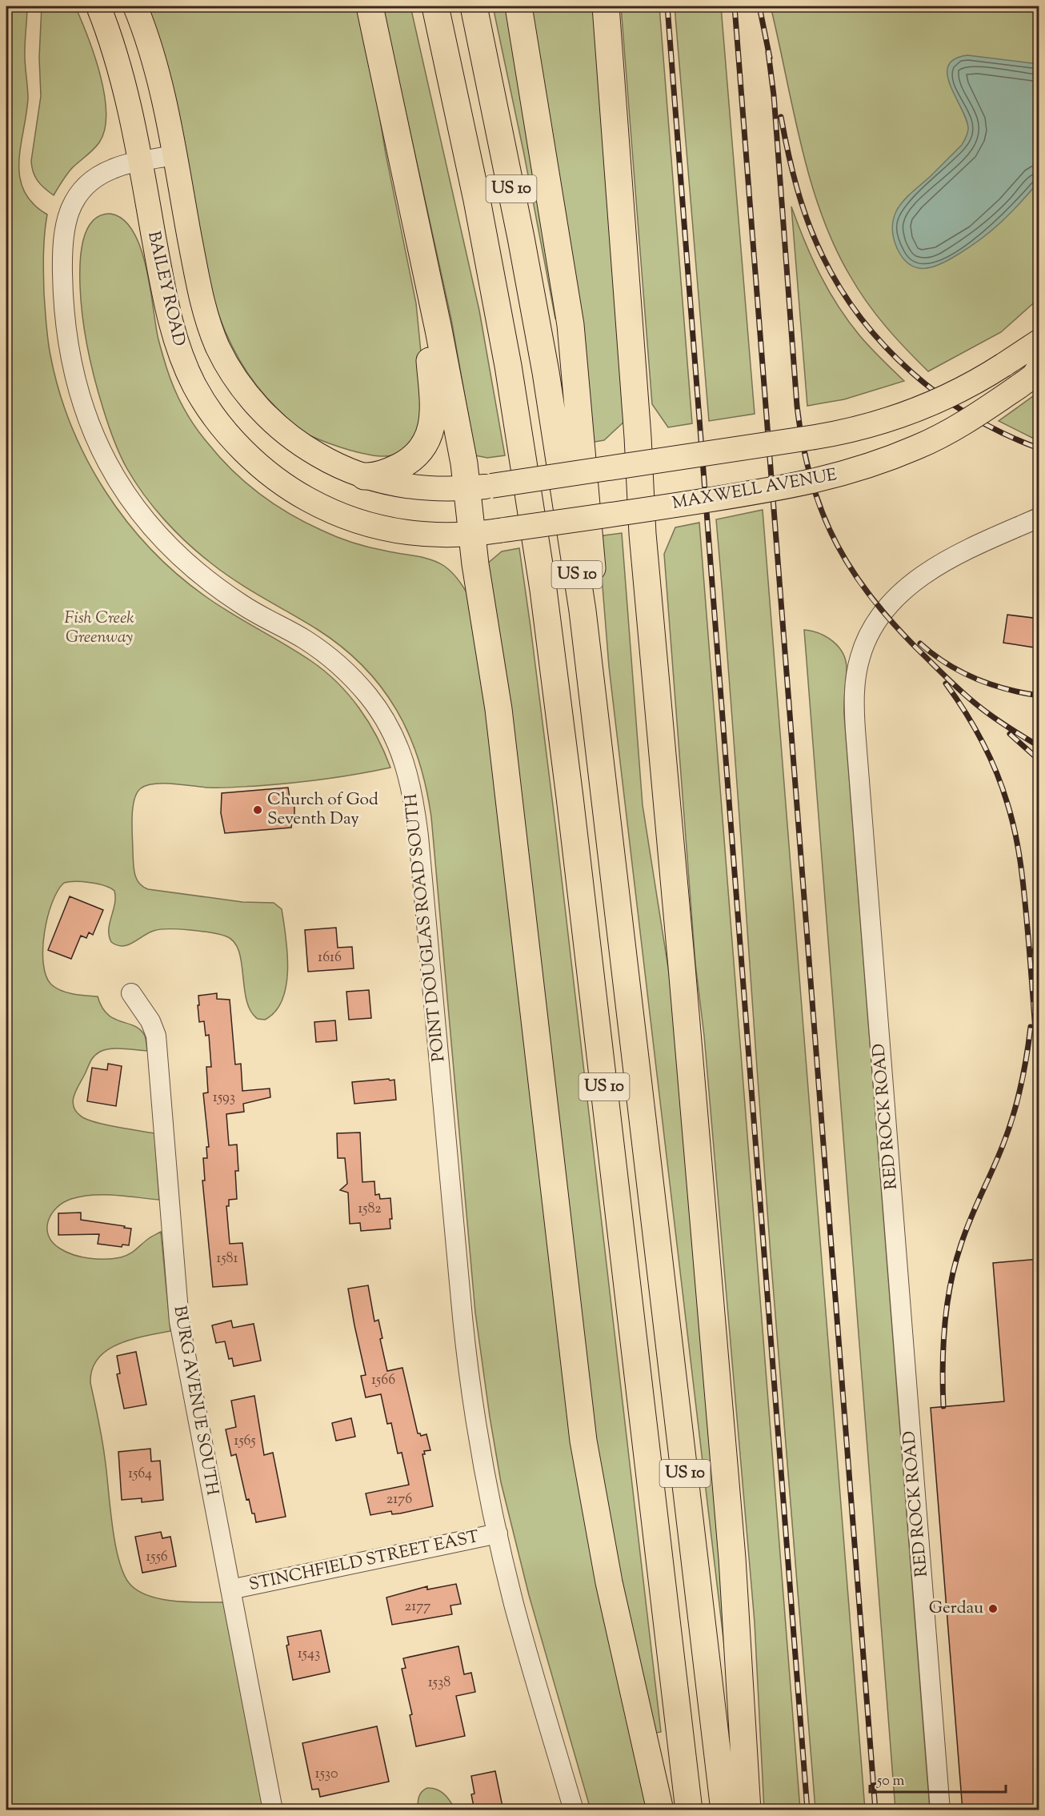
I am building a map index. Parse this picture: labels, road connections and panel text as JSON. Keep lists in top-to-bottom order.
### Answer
{
  "streets": {
    "highway": ["US 10"],
    "main road": ["BAILEY ROAD", "MAXWELL AVENUE"],
    "street": [
      "POINT DOUGLAS ROAD SOUTH",
      "RED ROCK ROAD",
      "BURG AVENUE SOUTH",
      "STINCHFIELD STREET EAST"
    ]
  },
  "crossings": [
    ["BAILEY ROAD", "MAXWELL AVENUE"],
    ["BAILEY ROAD", "POINT DOUGLAS ROAD SOUTH"],
    ["POINT DOUGLAS ROAD SOUTH", "STINCHFIELD STREET EAST"],
    ["BURG AVENUE SOUTH", "STINCHFIELD STREET EAST"]
  ],
  "parks": ["Fish Creek Greenway"],
  "places": ["Church of God Seventh Day", "Gerdau"],
  "house_numbers": [
    "1616",
    "1593",
    "1582",
    "1581",
    "1566",
    "1565",
    "1564",
    "2176",
    "1556",
    "2177",
    "1543",
    "1538",
    "1530"
  ],
  "scale_bar": "50 m"
}
